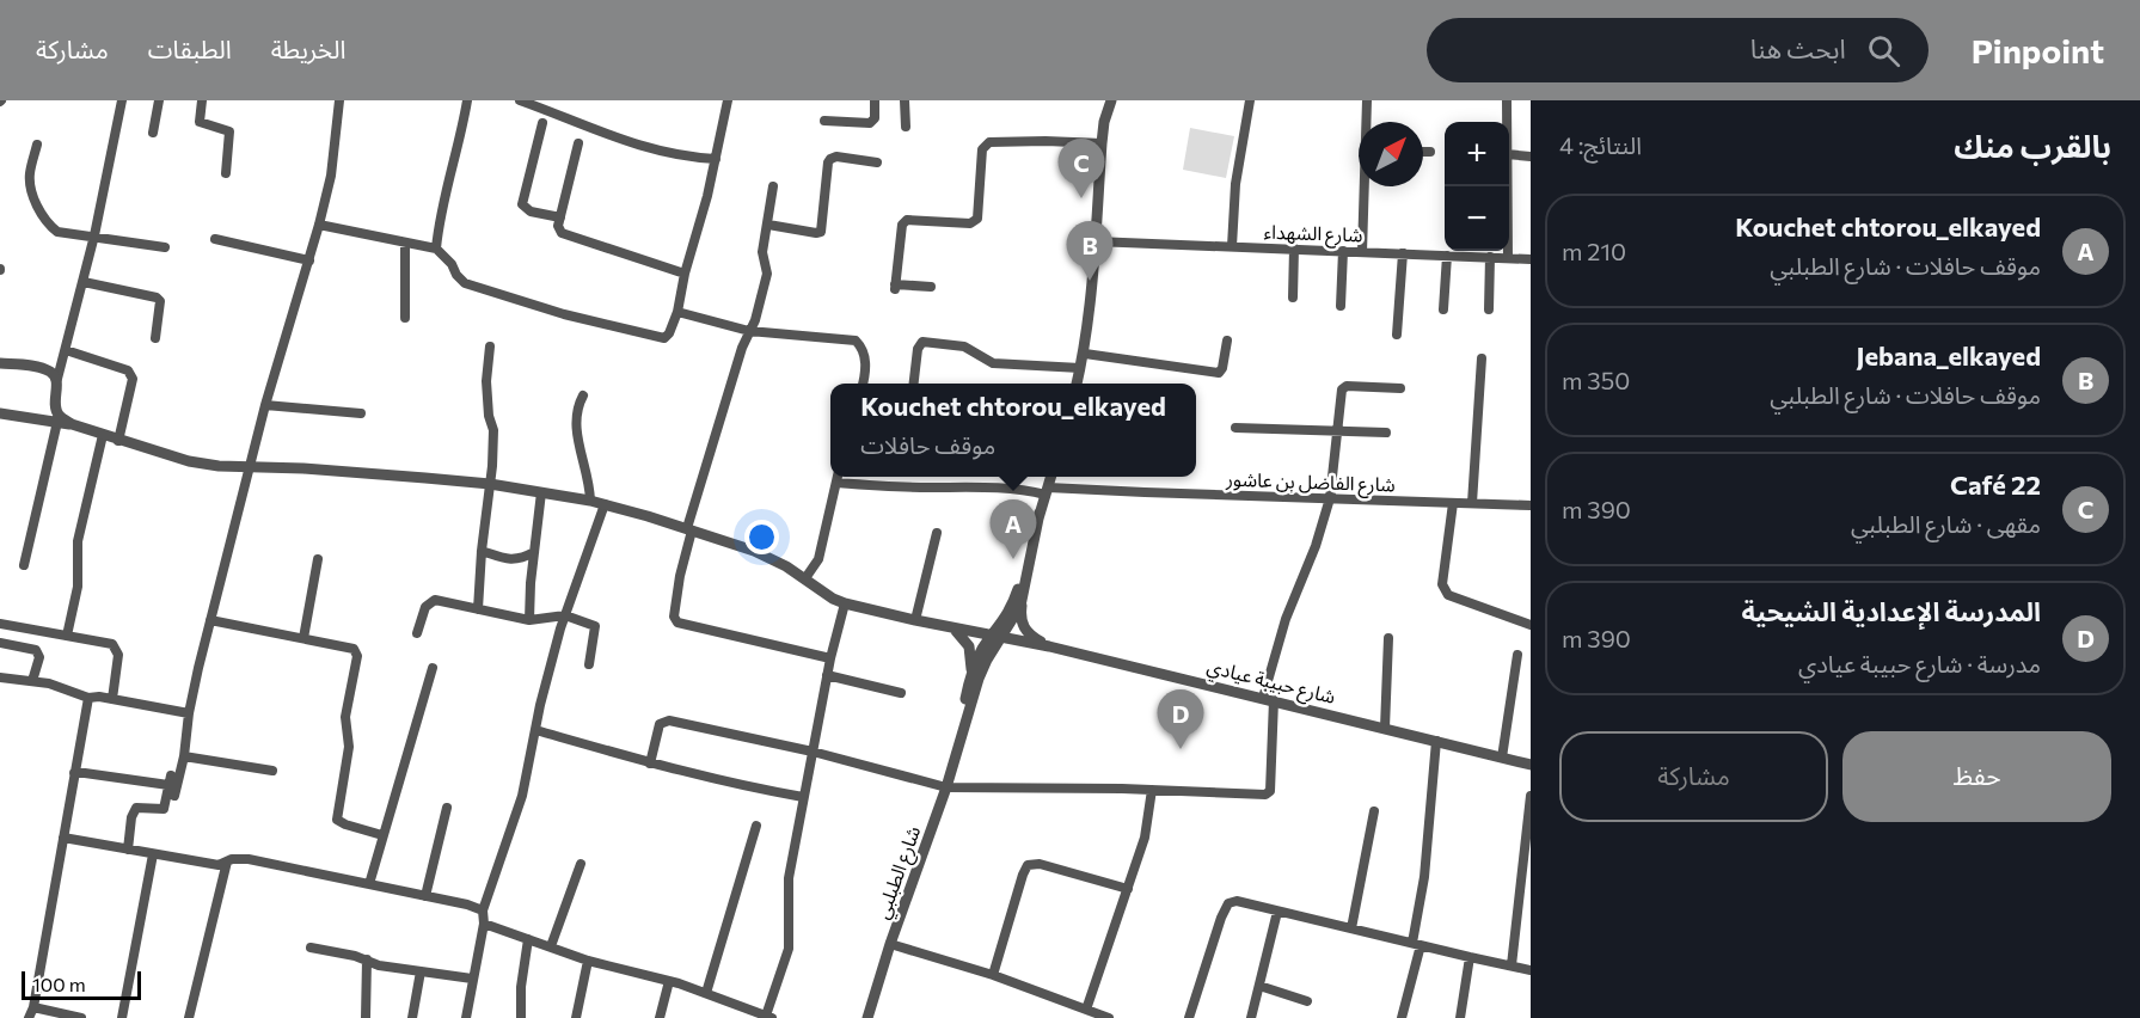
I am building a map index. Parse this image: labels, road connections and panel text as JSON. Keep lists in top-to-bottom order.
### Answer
{
  "streets": {
    "street": [
      "شارع الشهداء",
      "شارع الفاضل بن عاشور",
      "شارع حبيبة عيادي",
      "شارع الطبلبي"
    ]
  },
  "crossings": [
    ["شارع الفاضل بن عاشور", "شارع الطبلبي"],
    ["شارع حبيبة عيادي", "شارع الطبلبي"]
  ],
  "scale_bar": "100 m",
  "north": "top right",
  "page": {
    "header": "Pinpoint",
    "search": "ابحث هنا",
    "nav": ["الخريطة", "الطبقات", "مشاركة"],
    "heading": ["بالقرب منك", "النتائج: 4"],
    "map_buttons": ["+", "−"],
    "pins": [
      "C",
      "B",
      "A",
      "D"
    ],
    "list": [
      {
        "mark": "A",
        "name": "Kouchet chtorou_elkayed",
        "note": "موقف حافلات · شارع الطبلبي",
        "value": "210 m"
      },
      {
        "mark": "B",
        "name": "Jebana_elkayed",
        "note": "موقف حافلات · شارع الطبلبي",
        "value": "350 m"
      },
      {
        "mark": "C",
        "name": "Café 22",
        "note": "مقهى · شارع الطبلبي",
        "value": "390 m"
      },
      {
        "mark": "D",
        "name": "المدرسة الإعدادية الشيحية",
        "note": "مدرسة · شارع حبيبة عيادي",
        "value": "390 m"
      }
    ],
    "popup": ["Kouchet chtorou_elkayed", "موقف حافلات"],
    "buttons": ["حفظ", "مشاركة"],
    "scale": "100 m"
  }
}
